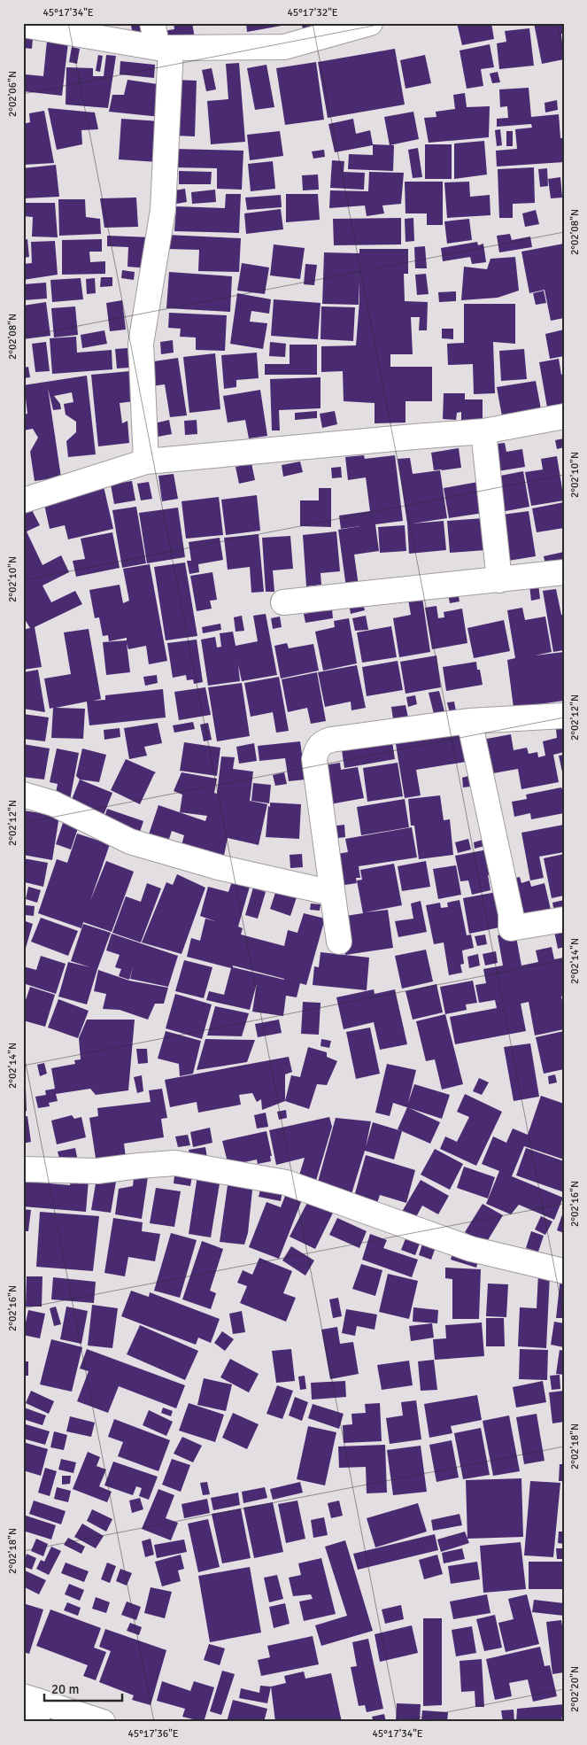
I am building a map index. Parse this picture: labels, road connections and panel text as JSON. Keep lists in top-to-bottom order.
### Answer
{
  "scale_bar": "20 m",
  "coordinates": [
    "45°17'34\"E",
    "45°17'32\"E",
    "2°02'06\"N",
    "2°02'08\"N",
    "2°02'10\"N",
    "2°02'12\"N",
    "2°02'14\"N",
    "2°02'16\"N",
    "2°02'18\"N",
    "2°02'20\"N",
    "45°17'36\"E"
  ]
}
